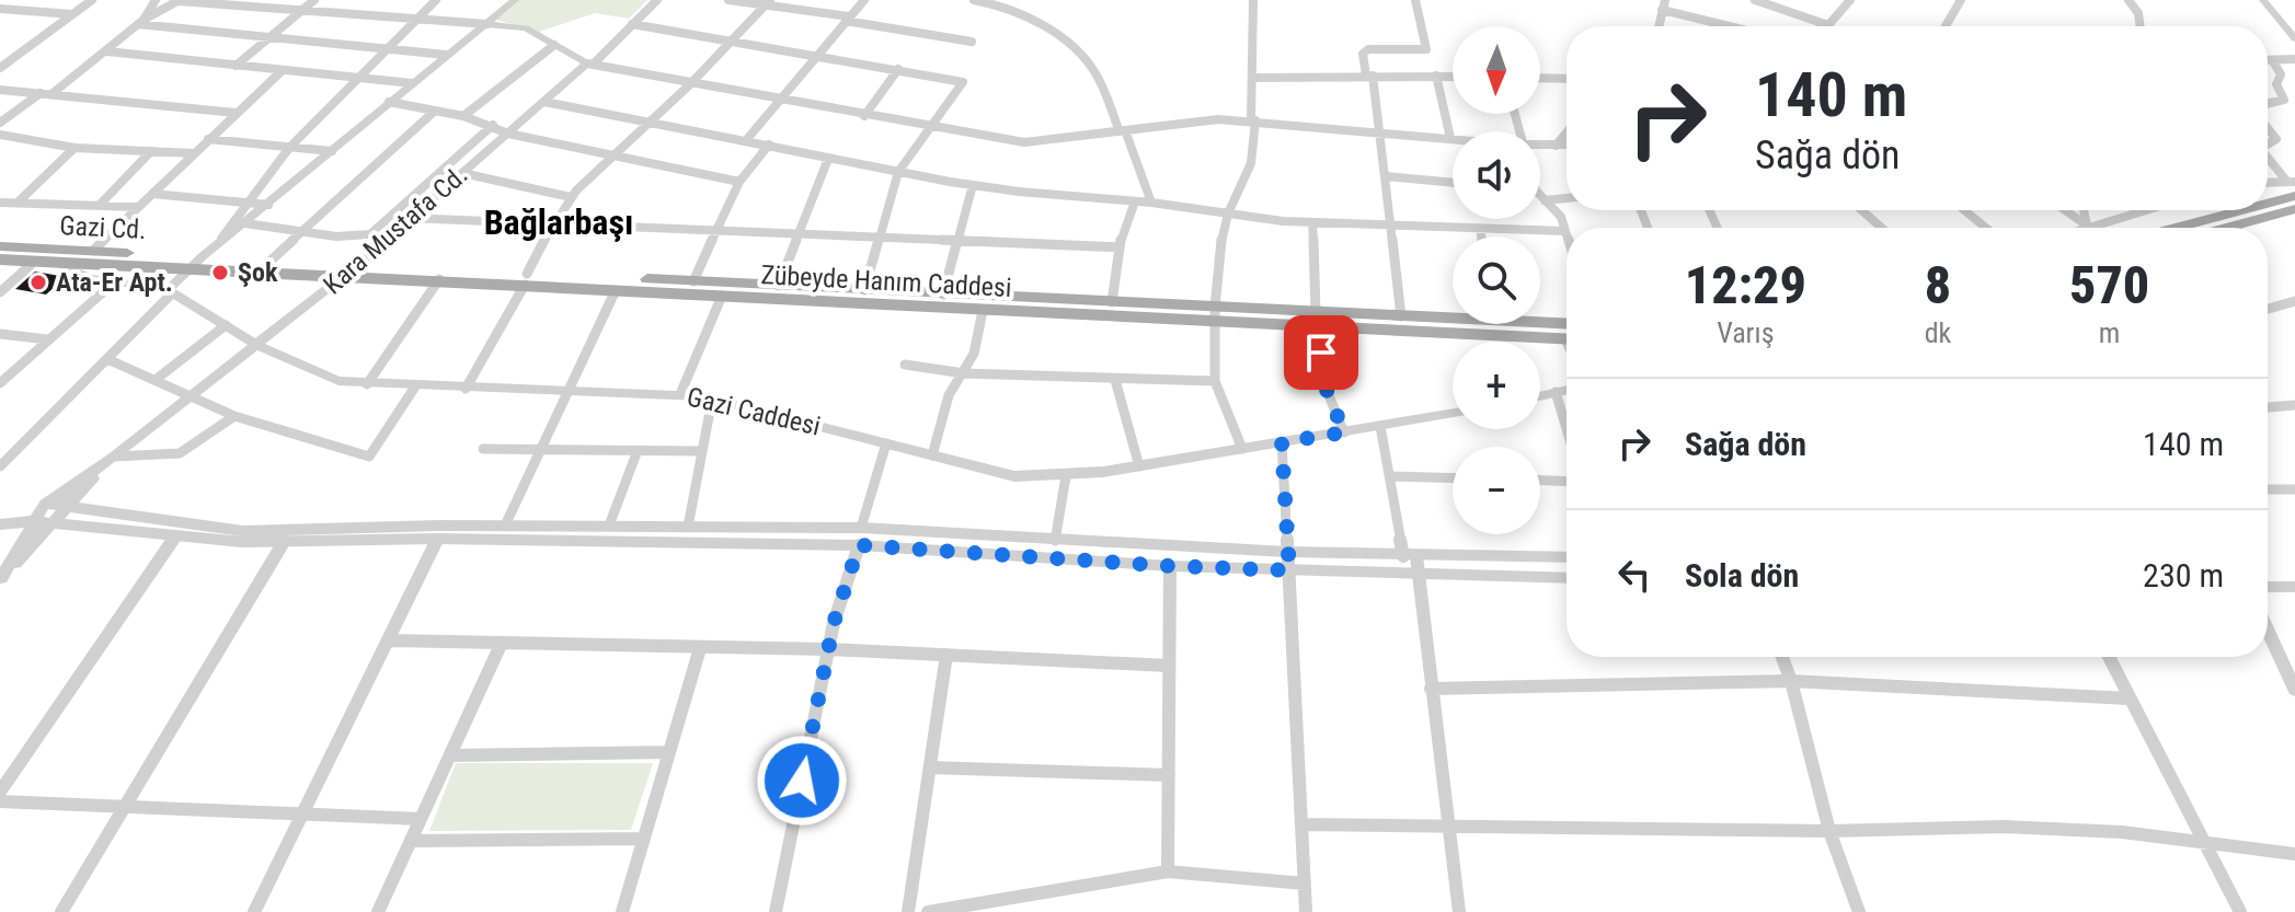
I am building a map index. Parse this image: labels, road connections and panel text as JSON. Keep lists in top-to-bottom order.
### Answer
{
  "streets": {
    "main road": ["Gazi Cd.", "Zübeyde Hanım Caddesi"],
    "street": ["Kara Mustafa Cd.", "Gazi Caddesi"]
  },
  "crossings": [
    ["Gazi Cd.", "Zübeyde Hanım Caddesi"],
    ["Gazi Cd.", "Gazi Caddesi"],
    ["Kara Mustafa Cd.", "Zübeyde Hanım Caddesi"],
    ["Kara Mustafa Cd.", "Gazi Caddesi"]
  ],
  "districts": ["Bağlarbaşı"],
  "places": ["Şok", "Ata-Er Apt."],
  "north": "bottom",
  "page": {
    "map_buttons": ["+", "−"],
    "turn": ["140 m", "Sağa dön"],
    "eta": [
      "12:29",
      "Varış",
      "8",
      "dk",
      "570",
      "m"
    ],
    "list": [
      {
        "name": "Sağa dön",
        "value": "140 m"
      },
      {
        "name": "Sola dön",
        "value": "230 m"
      }
    ]
  }
}
